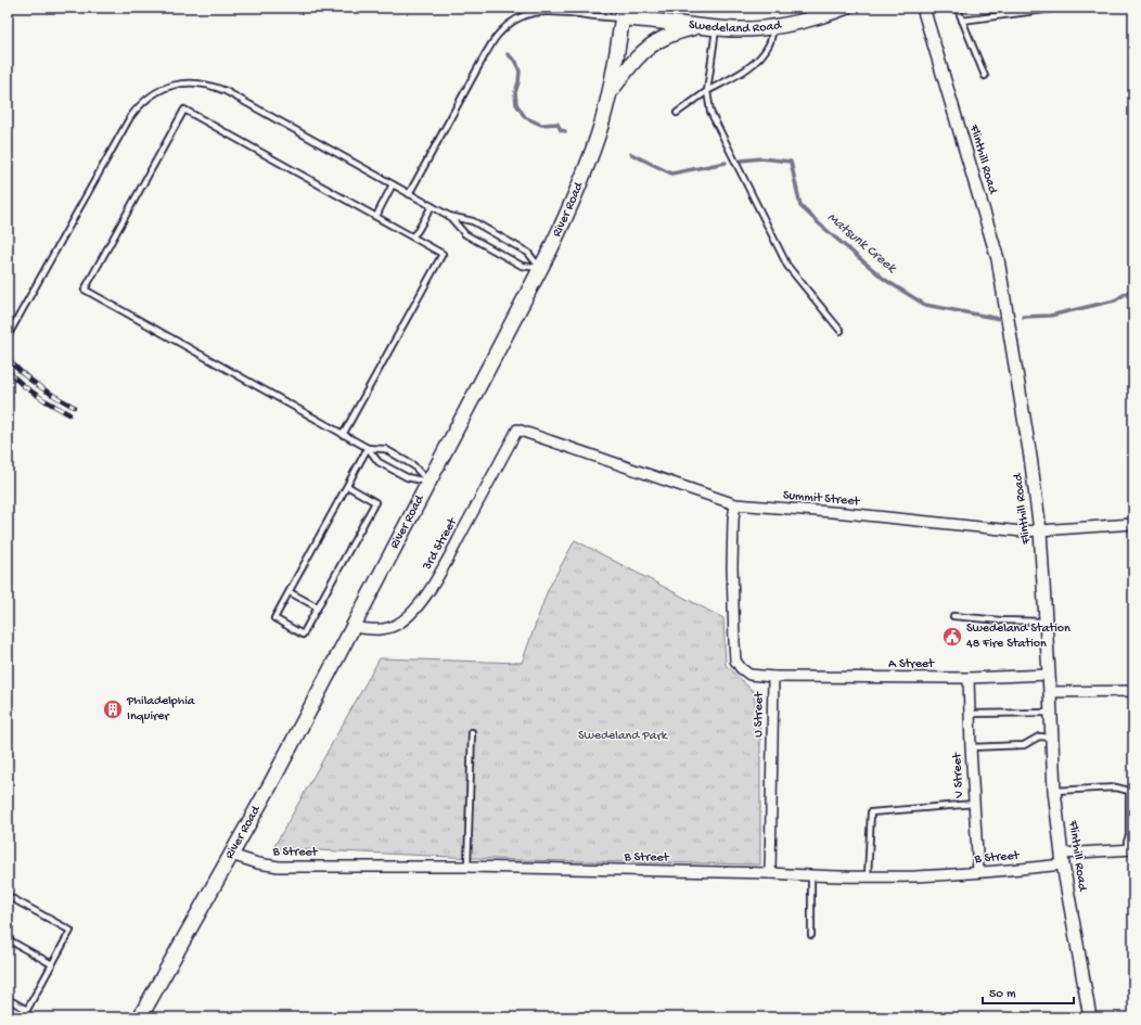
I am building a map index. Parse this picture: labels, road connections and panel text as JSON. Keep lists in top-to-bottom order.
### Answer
{
  "streets": {
    "main road": ["Swedeland Road", "River Road"],
    "street": [
      "Flinthill Road",
      "Summit Street",
      "3rd Street",
      "A Street",
      "U Street",
      "V Street",
      "B Street"
    ]
  },
  "crossings": [
    ["Swedeland Road", "River Road"],
    ["Flinthill Road", "Summit Street"],
    ["Flinthill Road", "A Street"],
    ["Flinthill Road", "B Street"],
    ["River Road", "3rd Street"],
    ["River Road", "B Street"],
    ["Summit Street", "3rd Street"],
    ["Summit Street", "U Street"],
    ["A Street", "U Street"],
    ["A Street", "V Street"],
    ["U Street", "B Street"],
    ["V Street", "B Street"]
  ],
  "water": ["Matsunk Creek"],
  "parks": ["Swedeland Park"],
  "places": {
    "public building": ["Swedeland Station 48 Fire Station"],
    "building": ["Philadelphia Inquirer"]
  },
  "scale_bar": "50 m"
}
